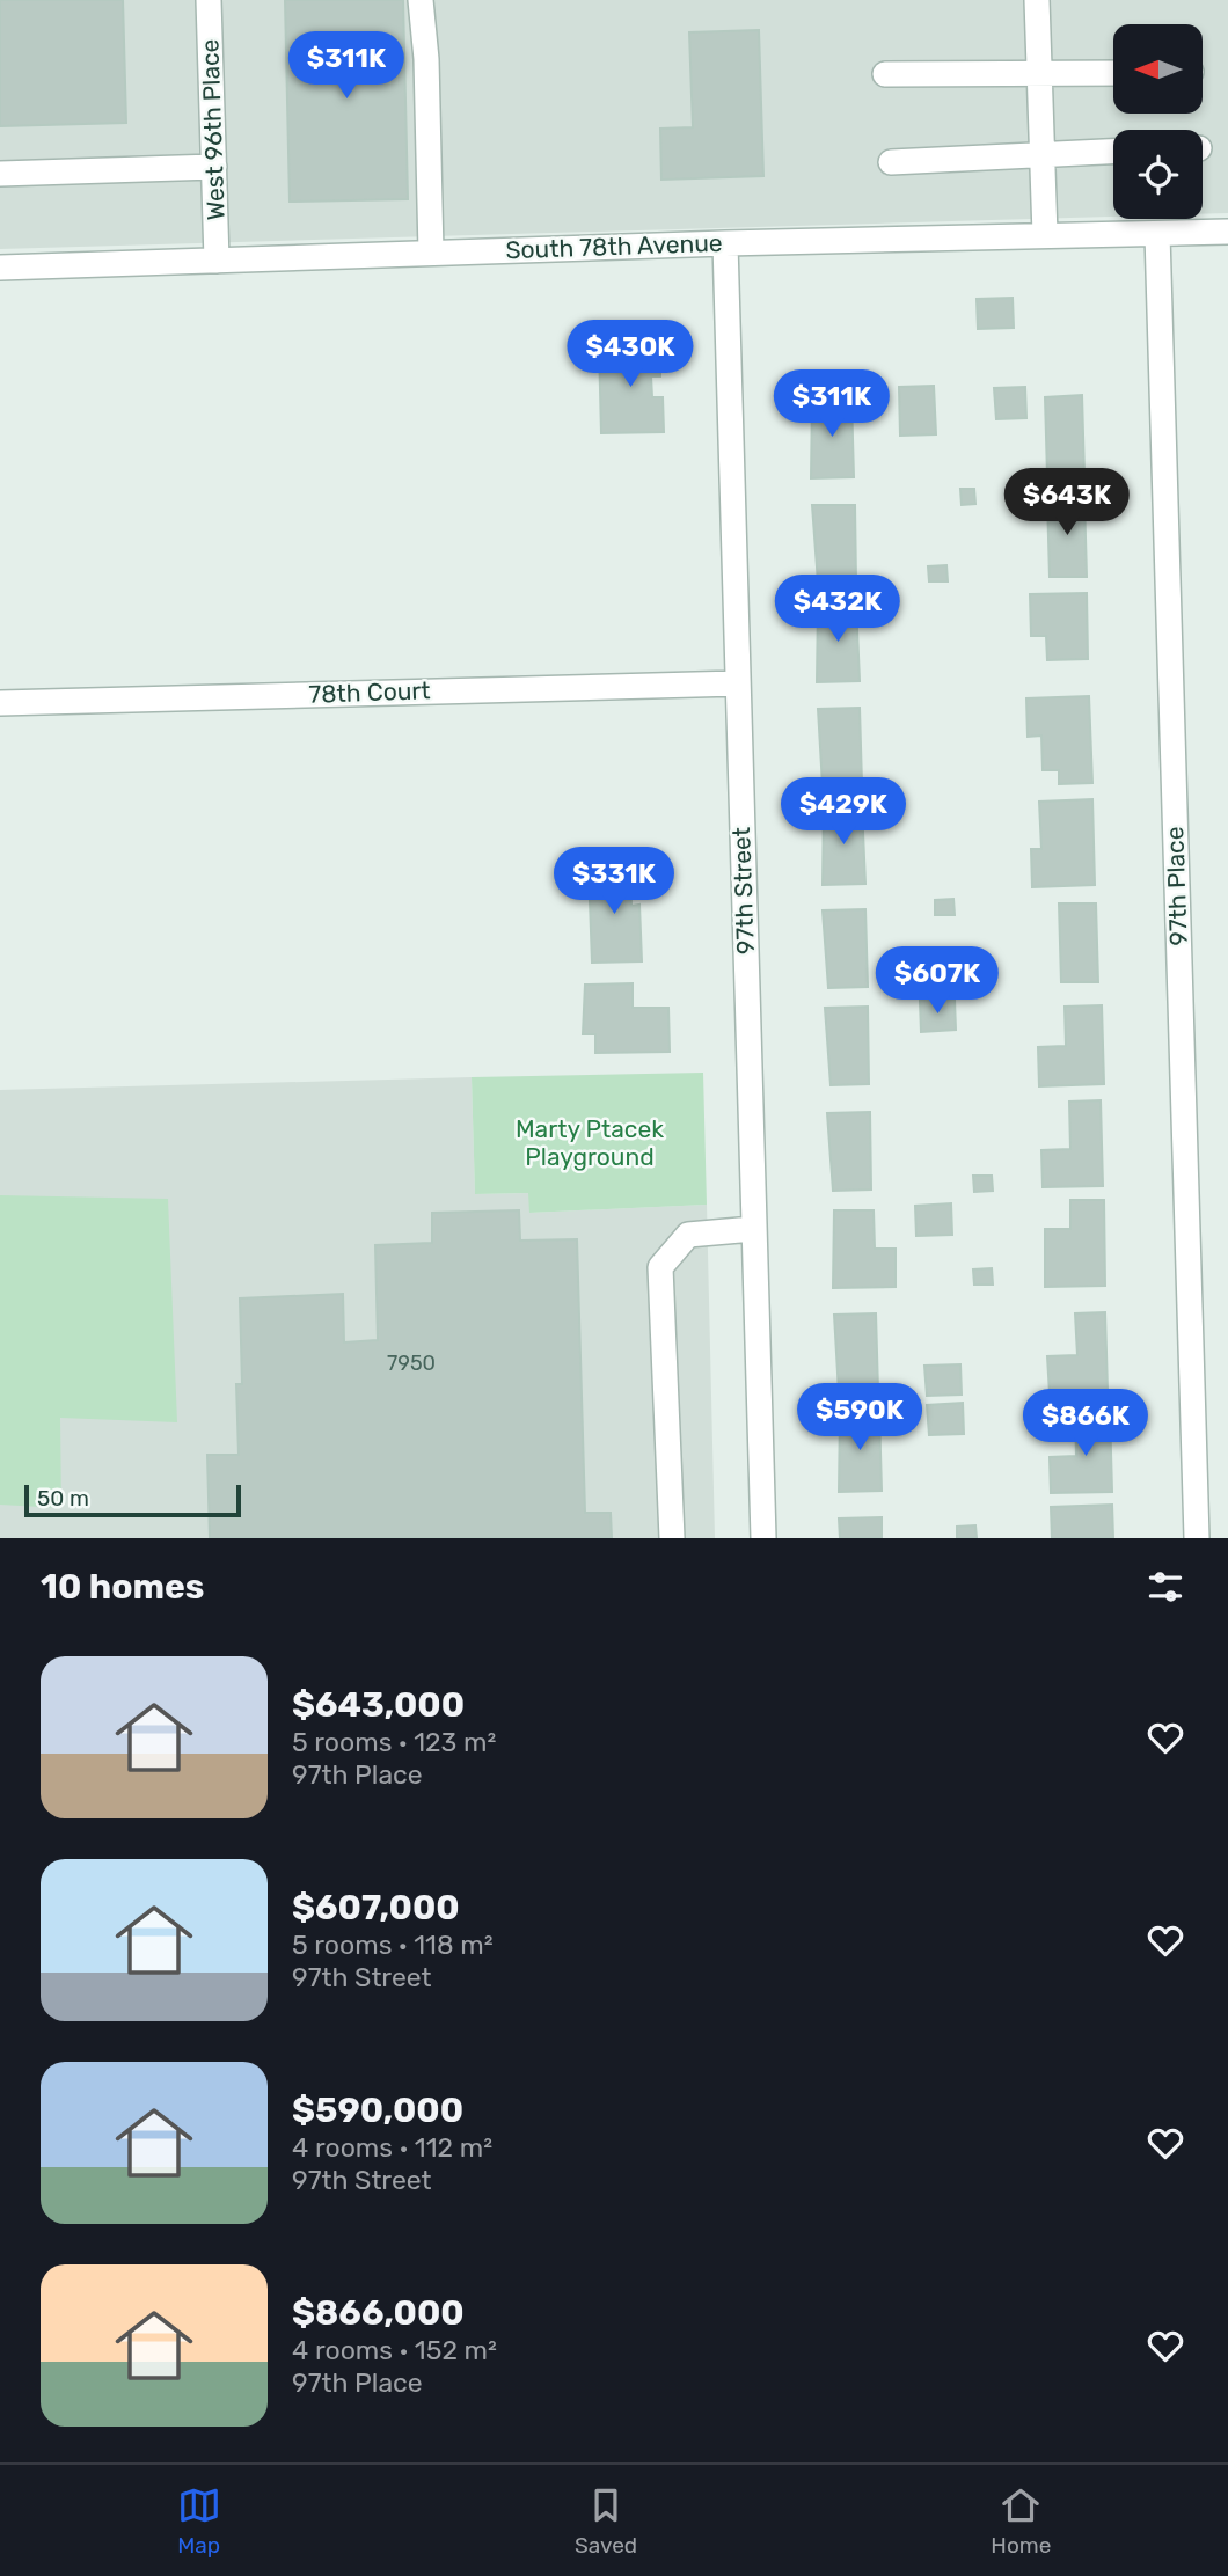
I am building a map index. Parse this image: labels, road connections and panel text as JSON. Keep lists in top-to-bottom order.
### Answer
{
  "streets": {
    "street": [
      "West 96th Place",
      "South 78th Avenue",
      "78th Court",
      "97th Place",
      "97th Street"
    ]
  },
  "crossings": [
    ["West 96th Place", "South 78th Avenue"],
    ["South 78th Avenue", "97th Place"],
    ["South 78th Avenue", "97th Street"],
    ["78th Court", "97th Street"]
  ],
  "parks": ["Marty Ptacek Playground"],
  "house_numbers": ["7950"],
  "scale_bar": "50 m",
  "north": "left",
  "page": {
    "price": [
      "$311K",
      "$430K",
      "$311K",
      "$643K",
      "$432K",
      "$429K",
      "$331K",
      "$607K",
      "$590K",
      "$866K"
    ],
    "scale": "50 m",
    "heading": "10 homes",
    "list": [
      {
        "name": "$643,000",
        "note": "5 rooms · 123 m² · 97th Place"
      },
      {
        "name": "$607,000",
        "note": "5 rooms · 118 m² · 97th Street"
      },
      {
        "name": "$590,000",
        "note": "4 rooms · 112 m² · 97th Street"
      },
      {
        "name": "$866,000",
        "note": "4 rooms · 152 m² · 97th Place"
      }
    ],
    "tabs": ["Map", "Saved", "Home"]
  }
}
